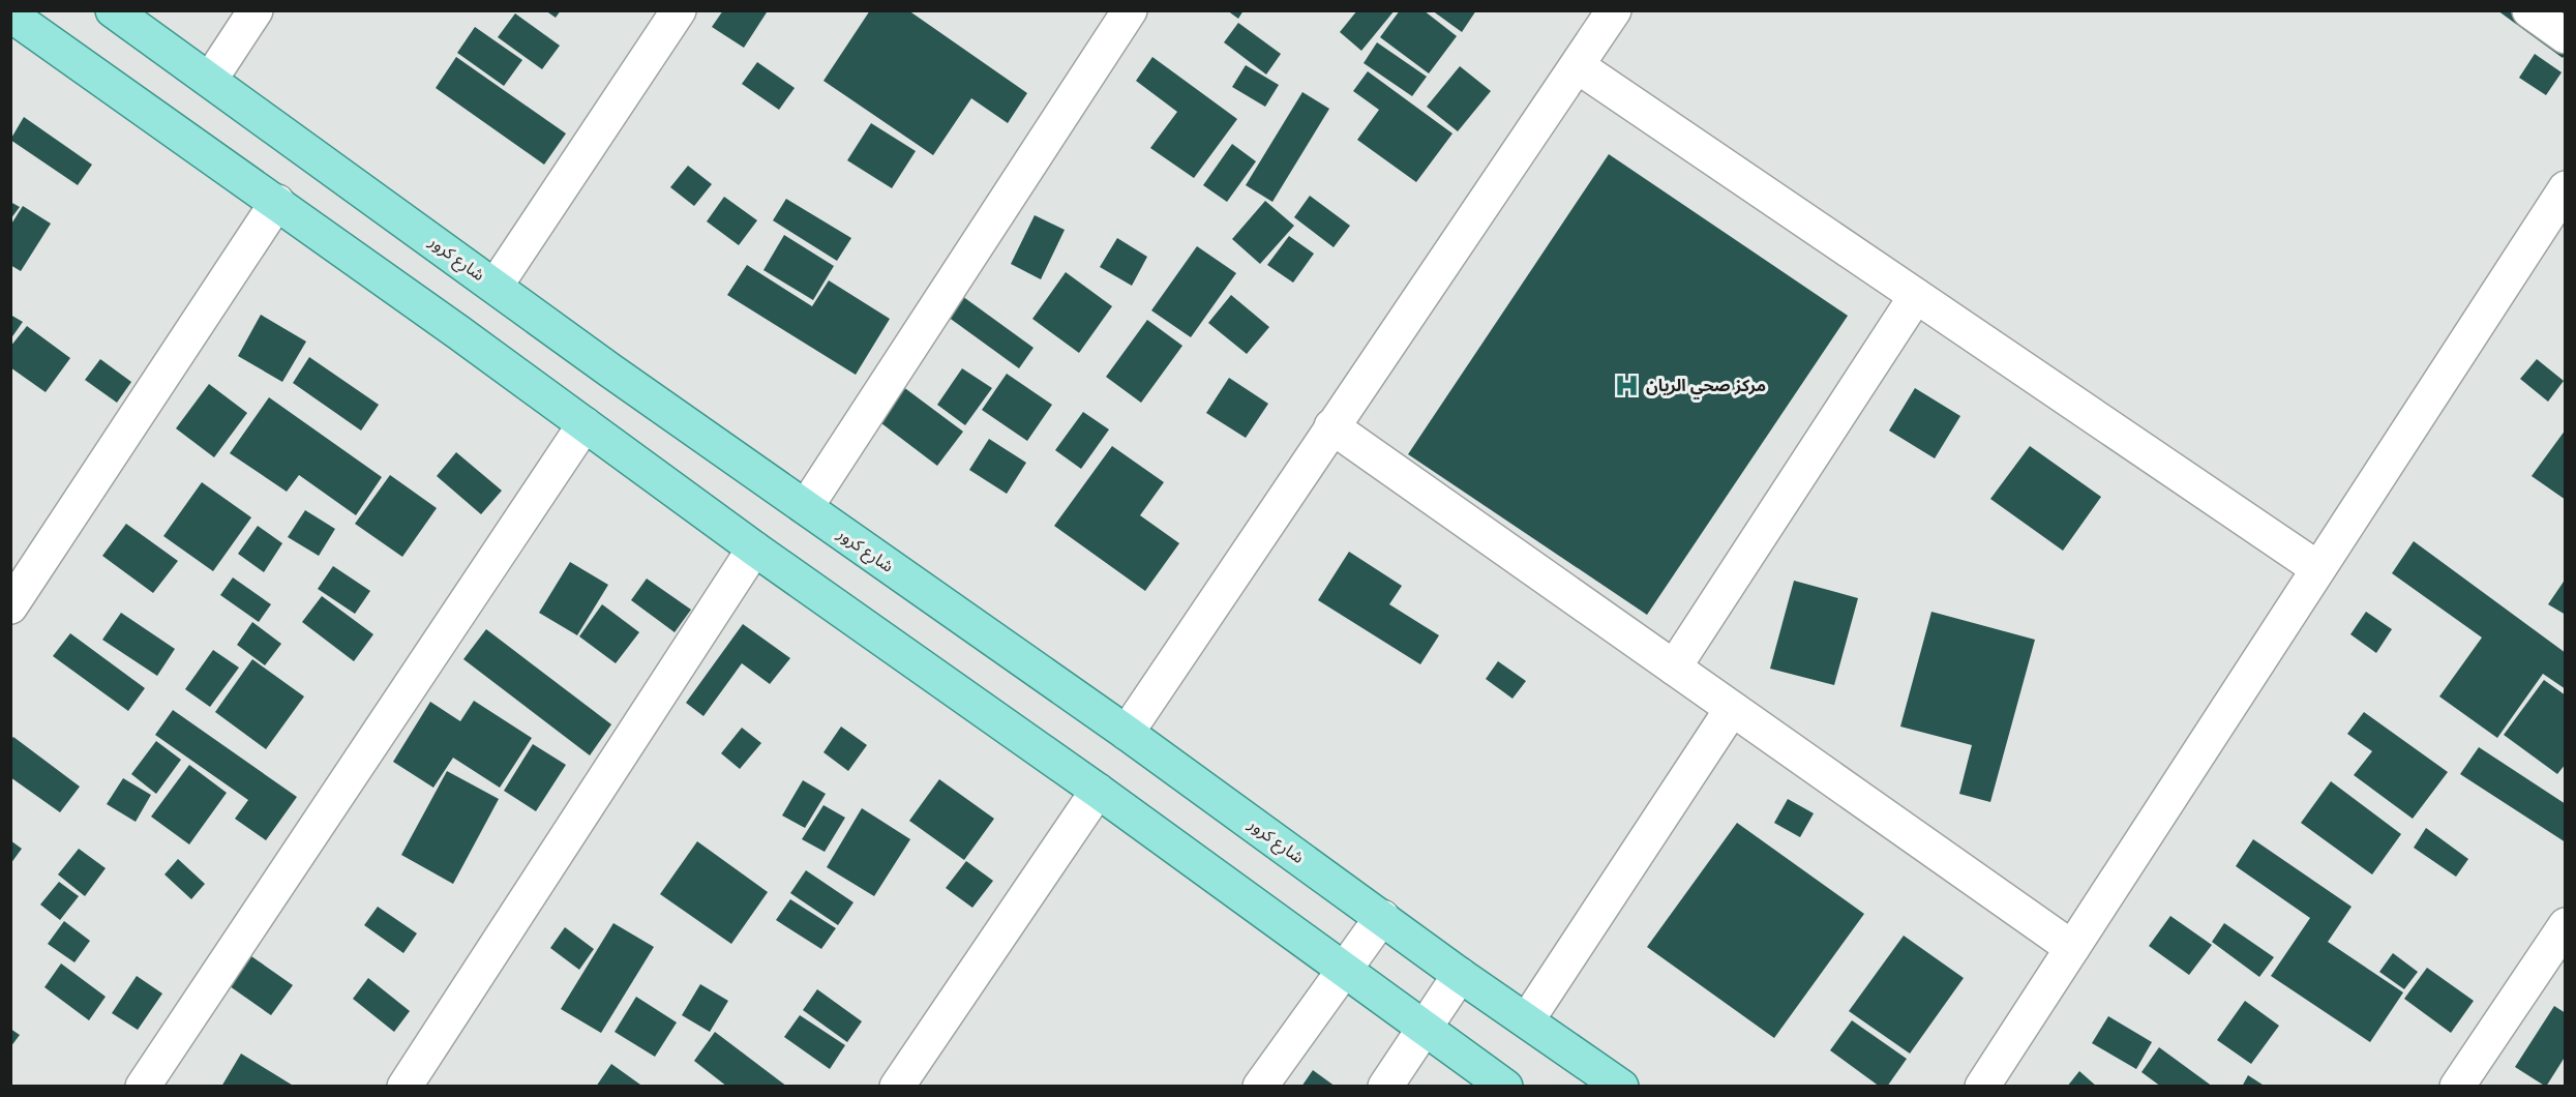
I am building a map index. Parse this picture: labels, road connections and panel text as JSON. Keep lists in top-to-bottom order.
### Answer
{
  "streets": {
    "main road": ["شارع كرور"]
  },
  "places": {
    "hospital": ["مركز صحي الريان"]
  }
}
